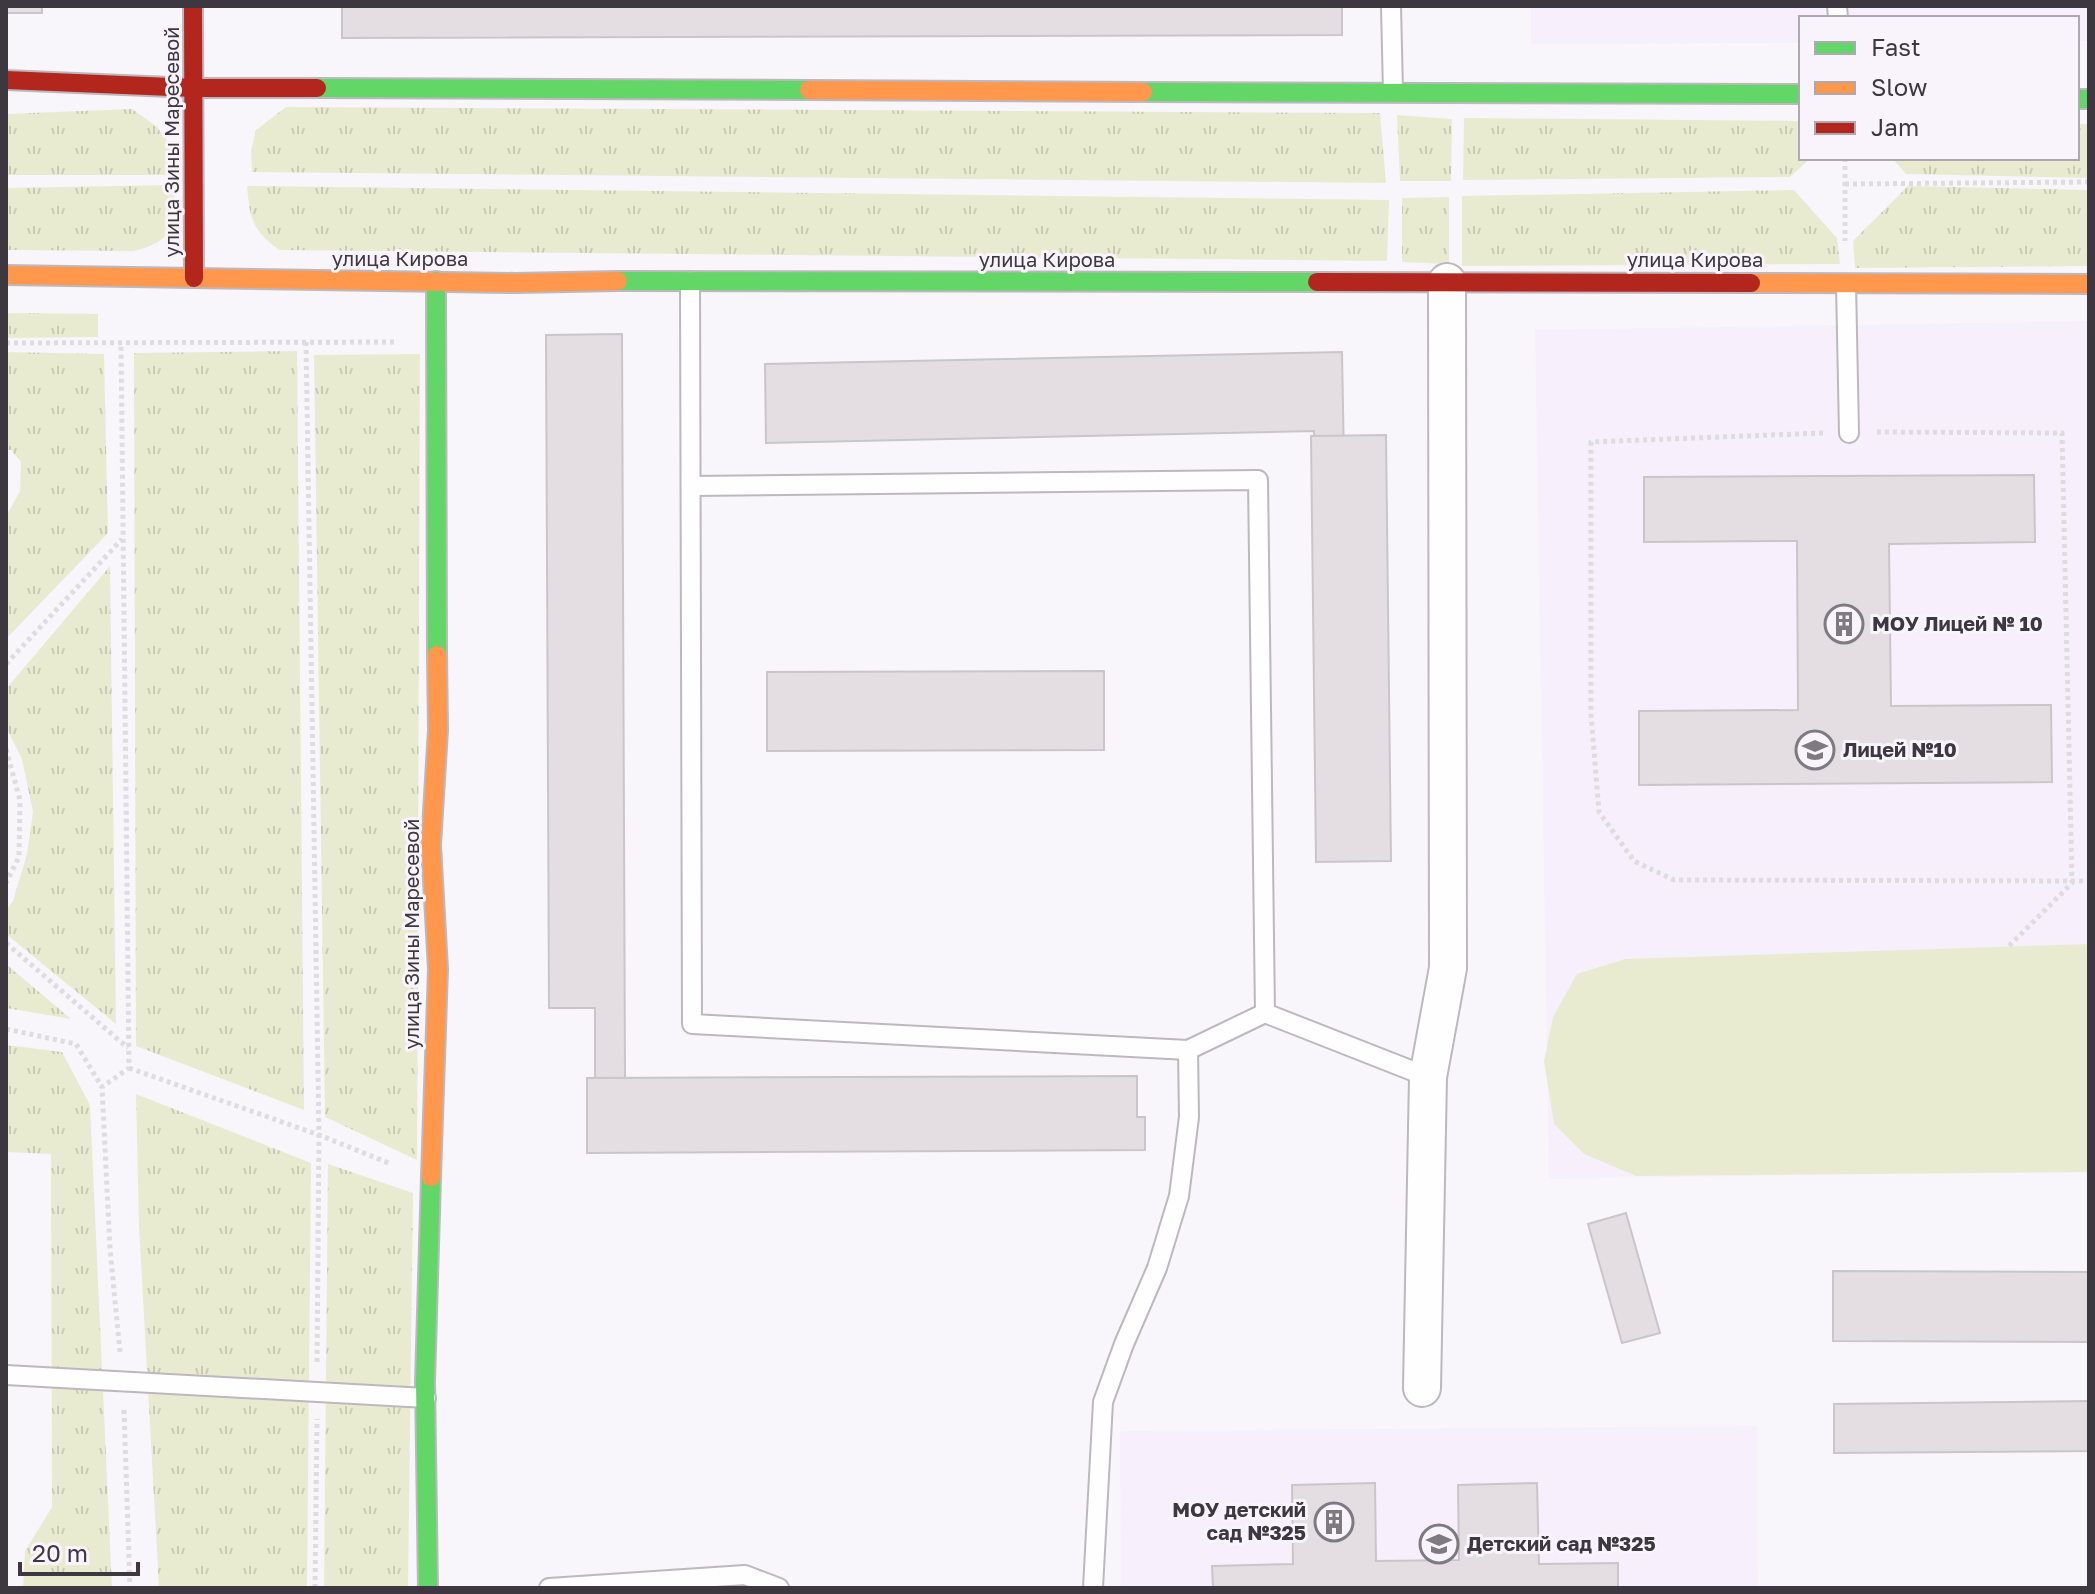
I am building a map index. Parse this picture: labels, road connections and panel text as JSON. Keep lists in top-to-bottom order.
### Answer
{
  "streets": {
    "main road": ["улица Зины Маресевой", "улица Кирова"]
  },
  "crossings": [
    ["улица Зины Маресевой", "улица Кирова"]
  ],
  "places": {
    "building": ["МОУ Лицей № 10", "МОУ детский сад №325"],
    "school or university": ["Лицей №10", "Детский сад №325"]
  },
  "legend": ["Fast", "Slow", "Jam"],
  "scale_bar": "20 m"
}
